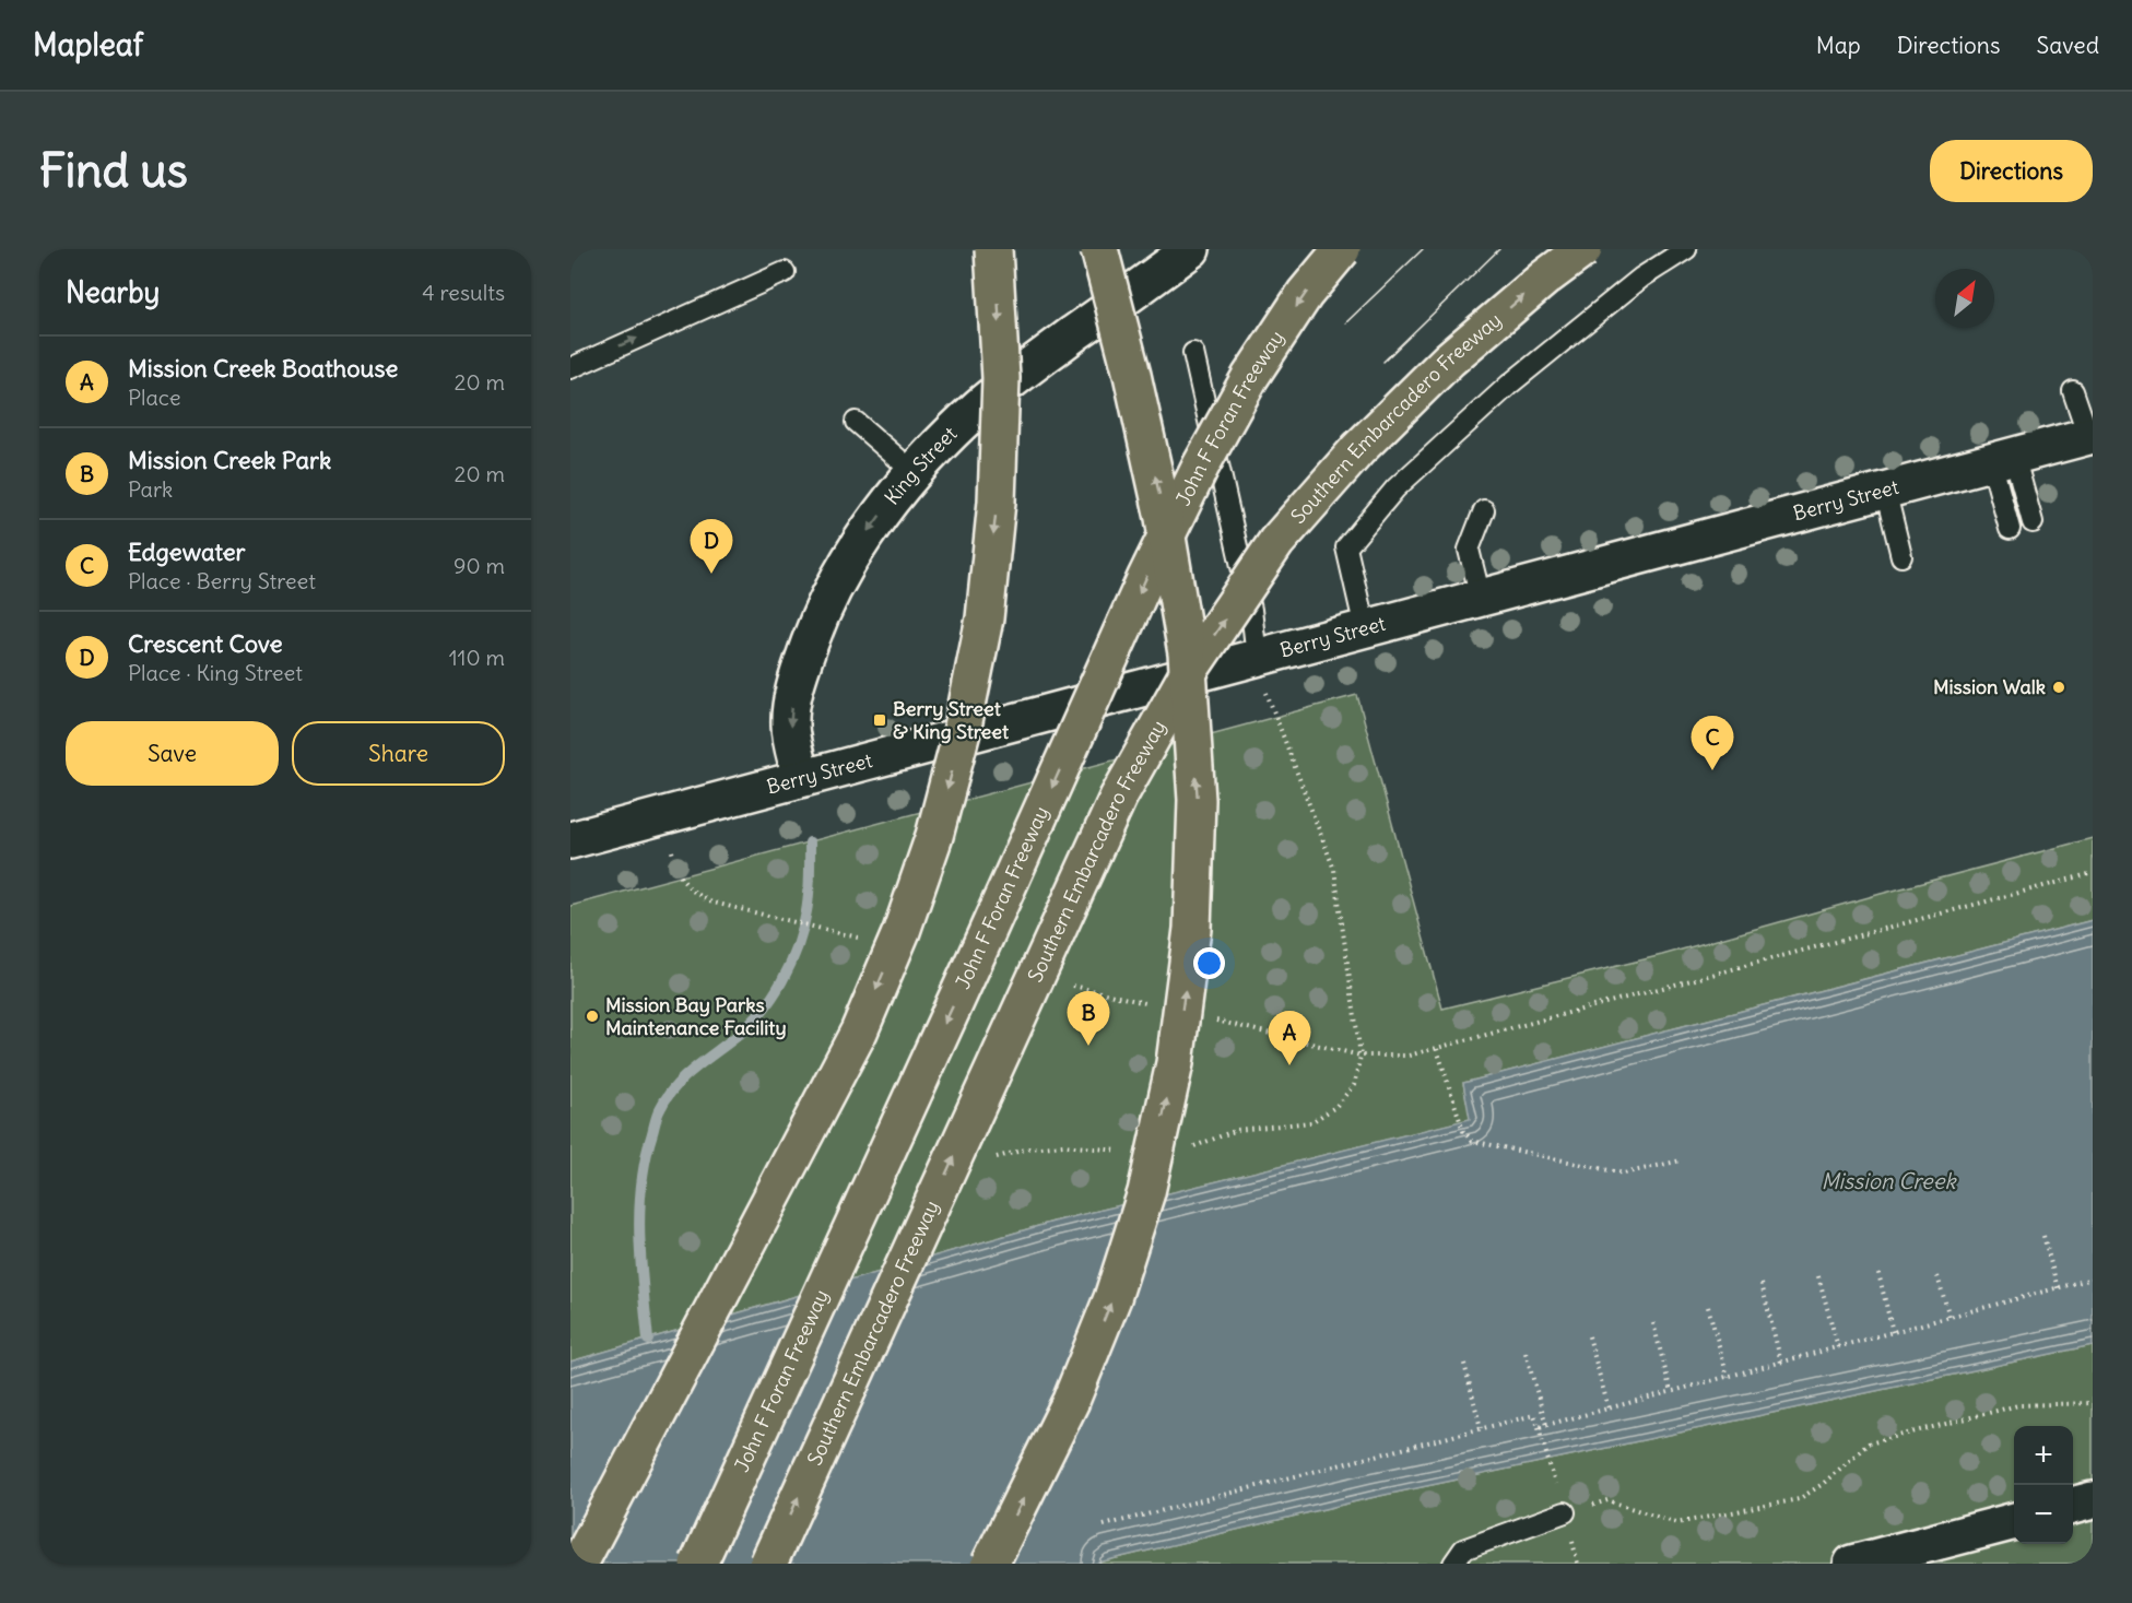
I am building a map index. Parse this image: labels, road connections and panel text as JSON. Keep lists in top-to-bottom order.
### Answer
{
  "streets": {
    "highway": ["John F Foran Freeway", "Southern Embarcadero Freeway"],
    "street": ["King Street", "Berry Street"]
  },
  "crossings": [
    ["King Street", "Berry Street"]
  ],
  "one_way": ["King Street"],
  "water": ["Mission Creek"],
  "places": {
    "other": ["Mission Walk", "Mission Bay Parks Maintenance Facility"],
    "transit": ["Berry Street & King Street"]
  },
  "north": "top right",
  "page": {
    "header": "Mapleaf",
    "nav": ["Map", "Directions", "Saved"],
    "buttons": [
      "Directions",
      ["Save", "Share"]
    ],
    "title": "Find us",
    "heading": ["Nearby", "4 results"],
    "list": [
      {
        "mark": "A",
        "name": "Mission Creek Boathouse",
        "note": "Place",
        "value": "20 m"
      },
      {
        "mark": "B",
        "name": "Mission Creek Park",
        "note": "Park",
        "value": "20 m"
      },
      {
        "mark": "C",
        "name": "Edgewater",
        "note": "Place · Berry Street",
        "value": "90 m"
      },
      {
        "mark": "D",
        "name": "Crescent Cove",
        "note": "Place · King Street",
        "value": "110 m"
      }
    ],
    "pins": [
      "D",
      "C",
      "B",
      "A"
    ],
    "map_buttons": ["+", "−"]
  }
}
